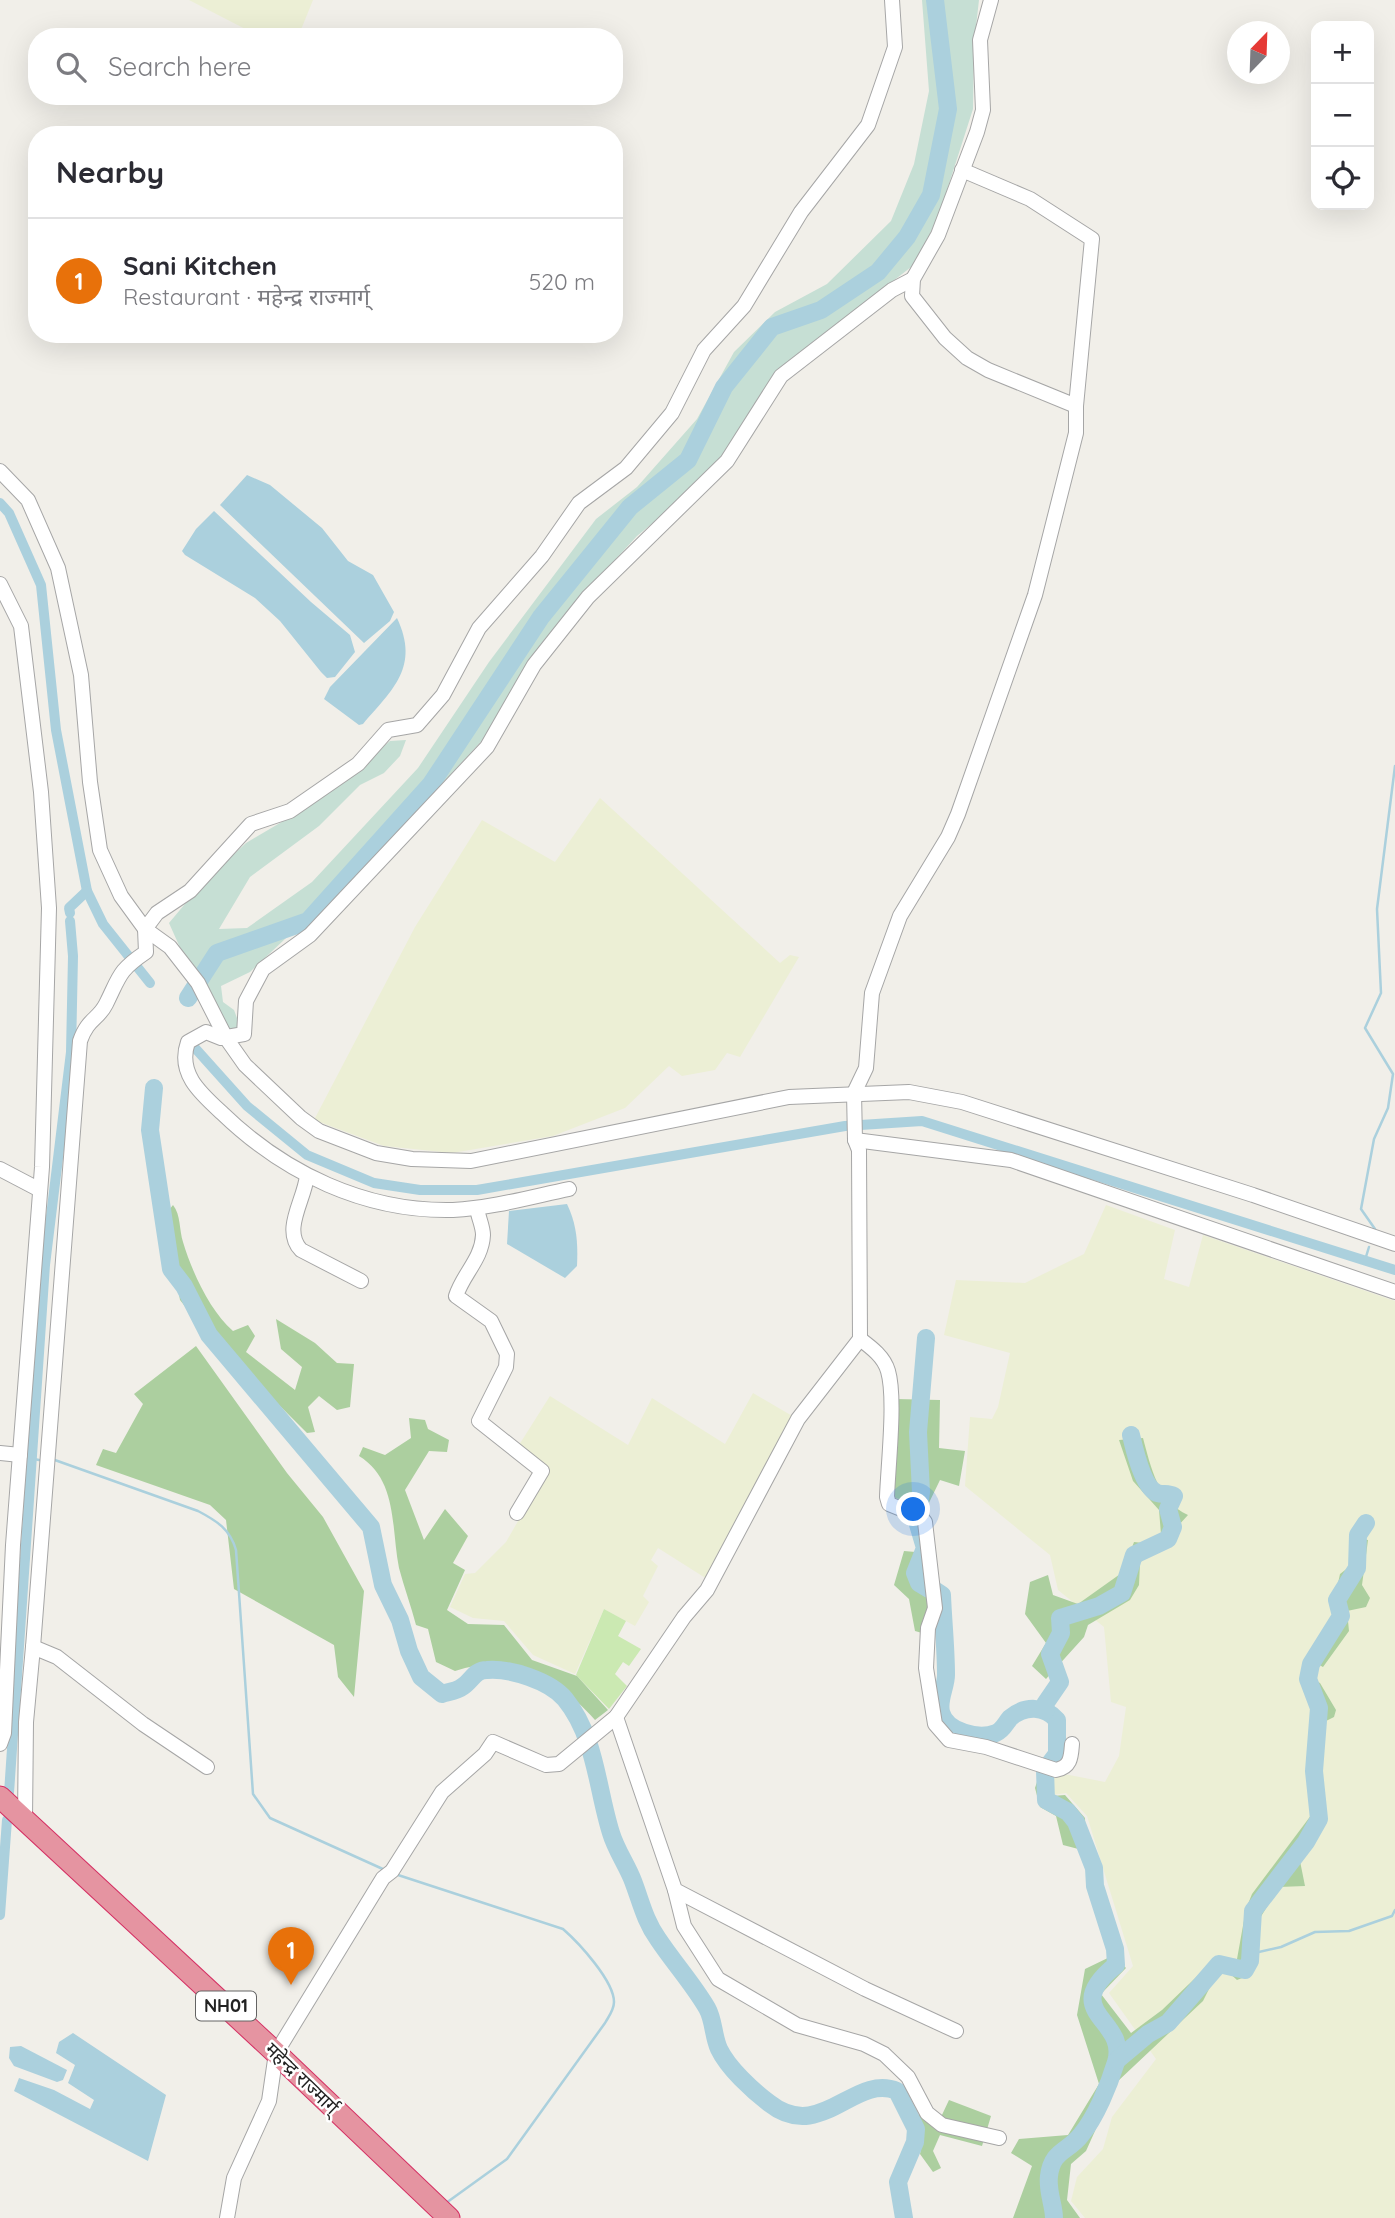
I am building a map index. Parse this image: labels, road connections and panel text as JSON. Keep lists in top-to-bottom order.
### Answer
{
  "streets": {
    "highway": ["NH01", "महेन्द्र राज्मार्ग्"]
  },
  "north": "top right",
  "page": {
    "map_buttons": ["+", "−"],
    "search": "Search here",
    "heading": "Nearby",
    "list": [
      {
        "mark": "1",
        "name": "Sani Kitchen",
        "note": "Restaurant · महेन्द्र राज्मार्ग्",
        "value": "520 m"
      }
    ],
    "pins": "1"
  }
}
